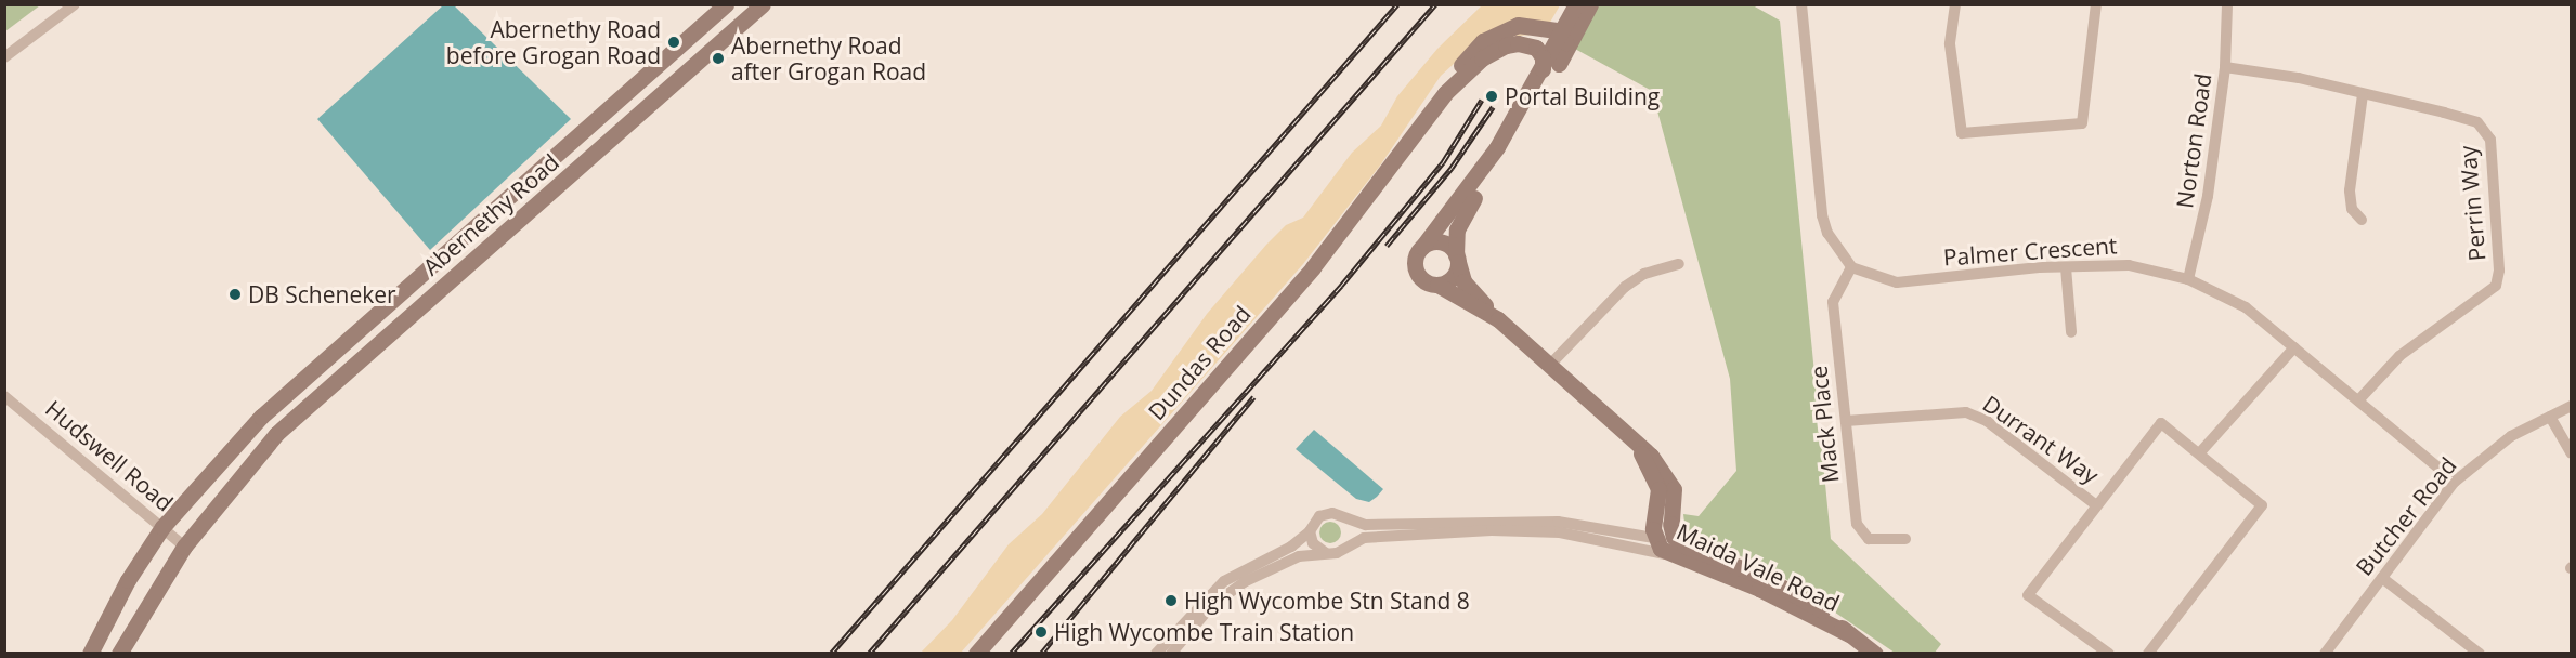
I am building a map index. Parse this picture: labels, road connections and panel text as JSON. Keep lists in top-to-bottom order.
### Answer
{
  "streets": {
    "main road": ["Abernethy Road", "Dundas Road", "Maida Vale Road"],
    "street": [
      "Norton Road",
      "Perrin Way",
      "Palmer Crescent",
      "Mack Place",
      "Durrant Way",
      "Hudswell Road",
      "Butcher Road"
    ]
  },
  "crossings": [
    ["Norton Road", "Perrin Way"],
    ["Norton Road", "Palmer Crescent"],
    ["Perrin Way", "Palmer Crescent"],
    ["Abernethy Road", "Hudswell Road"],
    ["Palmer Crescent", "Mack Place"],
    ["Palmer Crescent", "Butcher Road"],
    ["Mack Place", "Durrant Way"]
  ],
  "places": [
    "Abernethy Road before Grogan Road",
    "Abernethy Road after Grogan Road",
    "Portal Building",
    "DB Scheneker",
    "High Wycombe Stn Stand 8",
    "High Wycombe Train Station"
  ]
}
